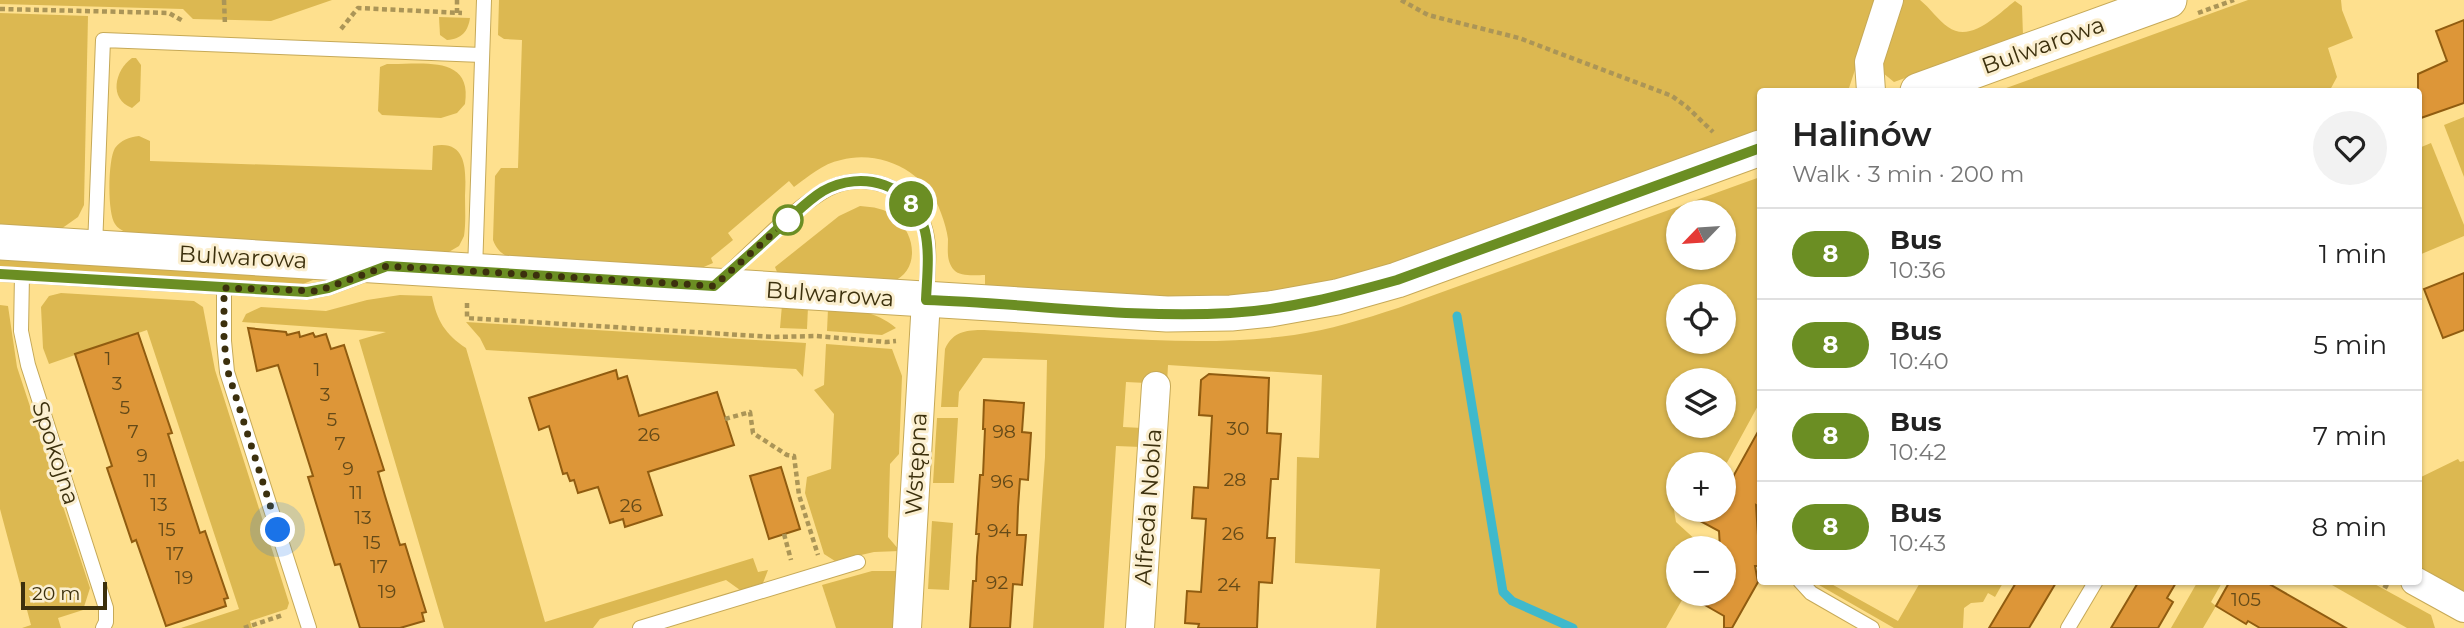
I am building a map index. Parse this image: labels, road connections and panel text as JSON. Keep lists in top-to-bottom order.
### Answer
{
  "streets": {
    "street": ["Bulwarowa", "Wstępna", "Alfreda Nobla"],
    "lane": ["Spokojna"]
  },
  "crossings": [
    ["Bulwarowa", "Wstępna"]
  ],
  "lines": ["bus line 8"],
  "house_numbers": [
    "1",
    "1",
    "3",
    "3",
    "5",
    "5",
    "30",
    "7",
    "98",
    "26",
    "7",
    "9",
    "9",
    "28",
    "11",
    "96",
    "11",
    "13",
    "26",
    "13",
    "15",
    "94",
    "26",
    "15",
    "17",
    "17",
    "19",
    "92",
    "24",
    "19",
    "105"
  ],
  "scale_bar": "20 m",
  "north": "bottom left",
  "page": {
    "on_map": "8",
    "heading": ["Halinów", "Walk · 3 min · 200 m"],
    "map_buttons": ["+", "−"],
    "list": [
      {
        "mark": "8",
        "name": "Bus",
        "note": "10:36",
        "value": "1 min"
      },
      {
        "mark": "8",
        "name": "Bus",
        "note": "10:40",
        "value": "5 min"
      },
      {
        "mark": "8",
        "name": "Bus",
        "note": "10:42",
        "value": "7 min"
      },
      {
        "mark": "8",
        "name": "Bus",
        "note": "10:43",
        "value": "8 min"
      }
    ],
    "scale": "20 m"
  }
}
